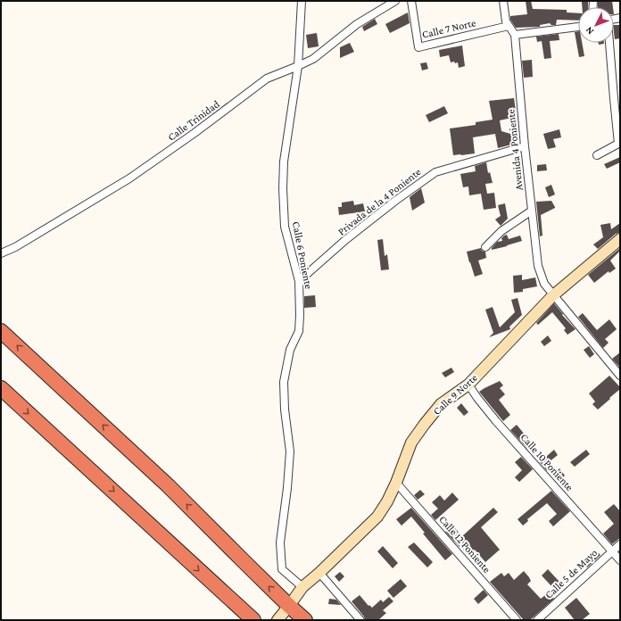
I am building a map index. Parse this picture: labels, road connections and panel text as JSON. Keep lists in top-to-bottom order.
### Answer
{
  "streets": {
    "street": [
      "Calle 7 Norte",
      "Calle Trinidad",
      "Avenida 4 Poniente",
      "Privada de la 4 Poniente",
      "Calle 6 Poniente",
      "Calle 9 Norte",
      "Calle 10 Poniente",
      "Calle 12 Poniente",
      "Calle 5 de Mayo"
    ]
  },
  "crossings": [
    ["Calle 7 Norte", "Avenida 4 Poniente"],
    ["Calle Trinidad", "Calle 6 Poniente"],
    ["Avenida 4 Poniente", "Privada de la 4 Poniente"],
    ["Avenida 4 Poniente", "Calle 9 Norte"],
    ["Privada de la 4 Poniente", "Calle 6 Poniente"],
    ["Calle 6 Poniente", "Calle 9 Norte"],
    ["Calle 9 Norte", "Calle 10 Poniente"],
    ["Calle 9 Norte", "Calle 12 Poniente"],
    ["Calle 10 Poniente", "Calle 5 de Mayo"]
  ],
  "north": "bottom left"
}
